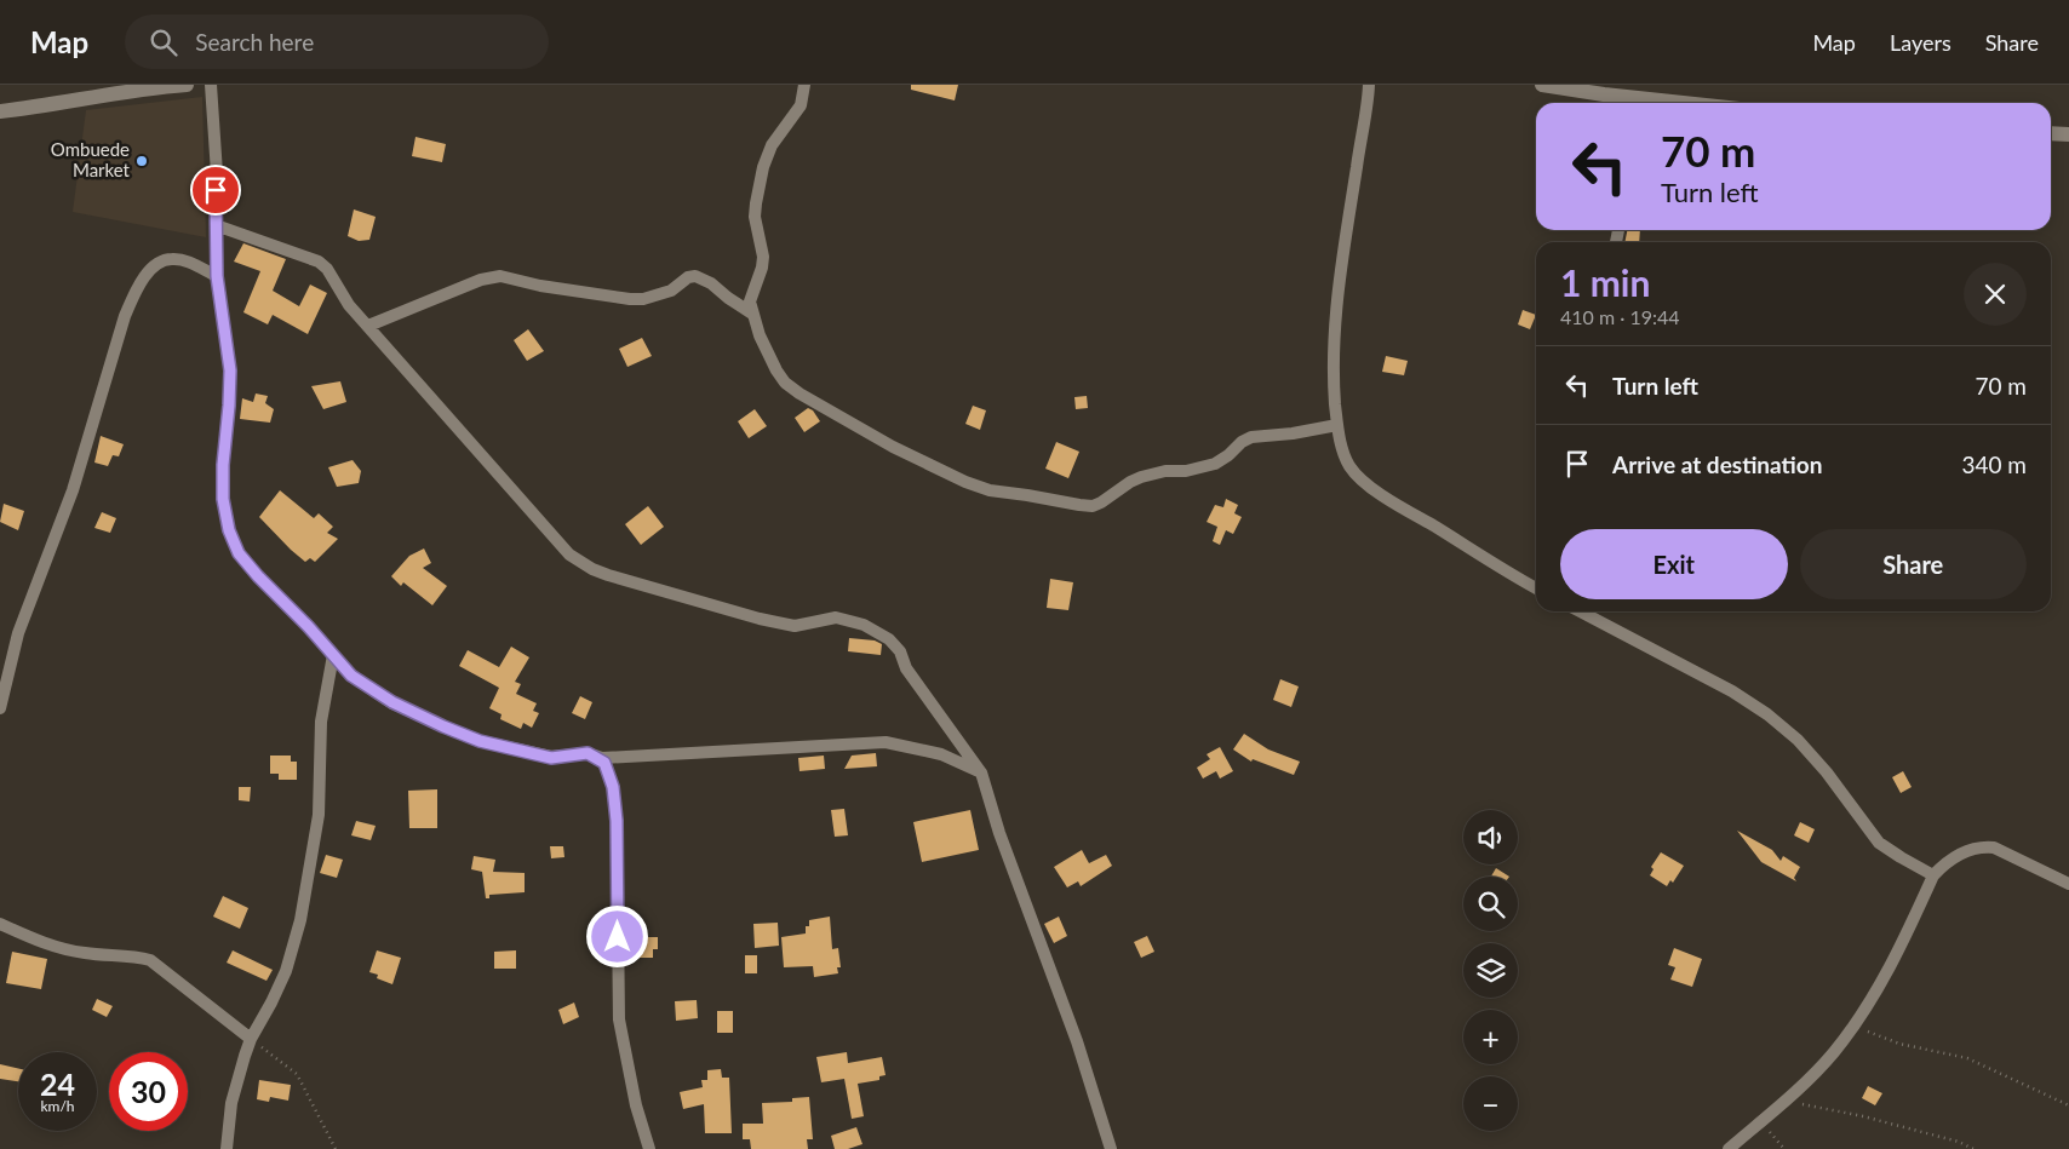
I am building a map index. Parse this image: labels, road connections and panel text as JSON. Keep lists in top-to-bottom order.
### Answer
{
  "places": ["Ombuede Market"],
  "page": {
    "header": "Map",
    "search": "Search here",
    "nav": ["Map", "Layers", "Share"],
    "turn": ["70 m", "Turn left"],
    "heading": ["1 min", "410 m · 19:44"],
    "list": [
      {
        "name": "Turn left",
        "value": "70 m"
      },
      {
        "name": "Arrive at destination",
        "value": "340 m"
      }
    ],
    "buttons": ["Exit", "Share"],
    "map_buttons": ["+", "−"],
    "speed": "24 km/h",
    "limit": "30"
  }
}
